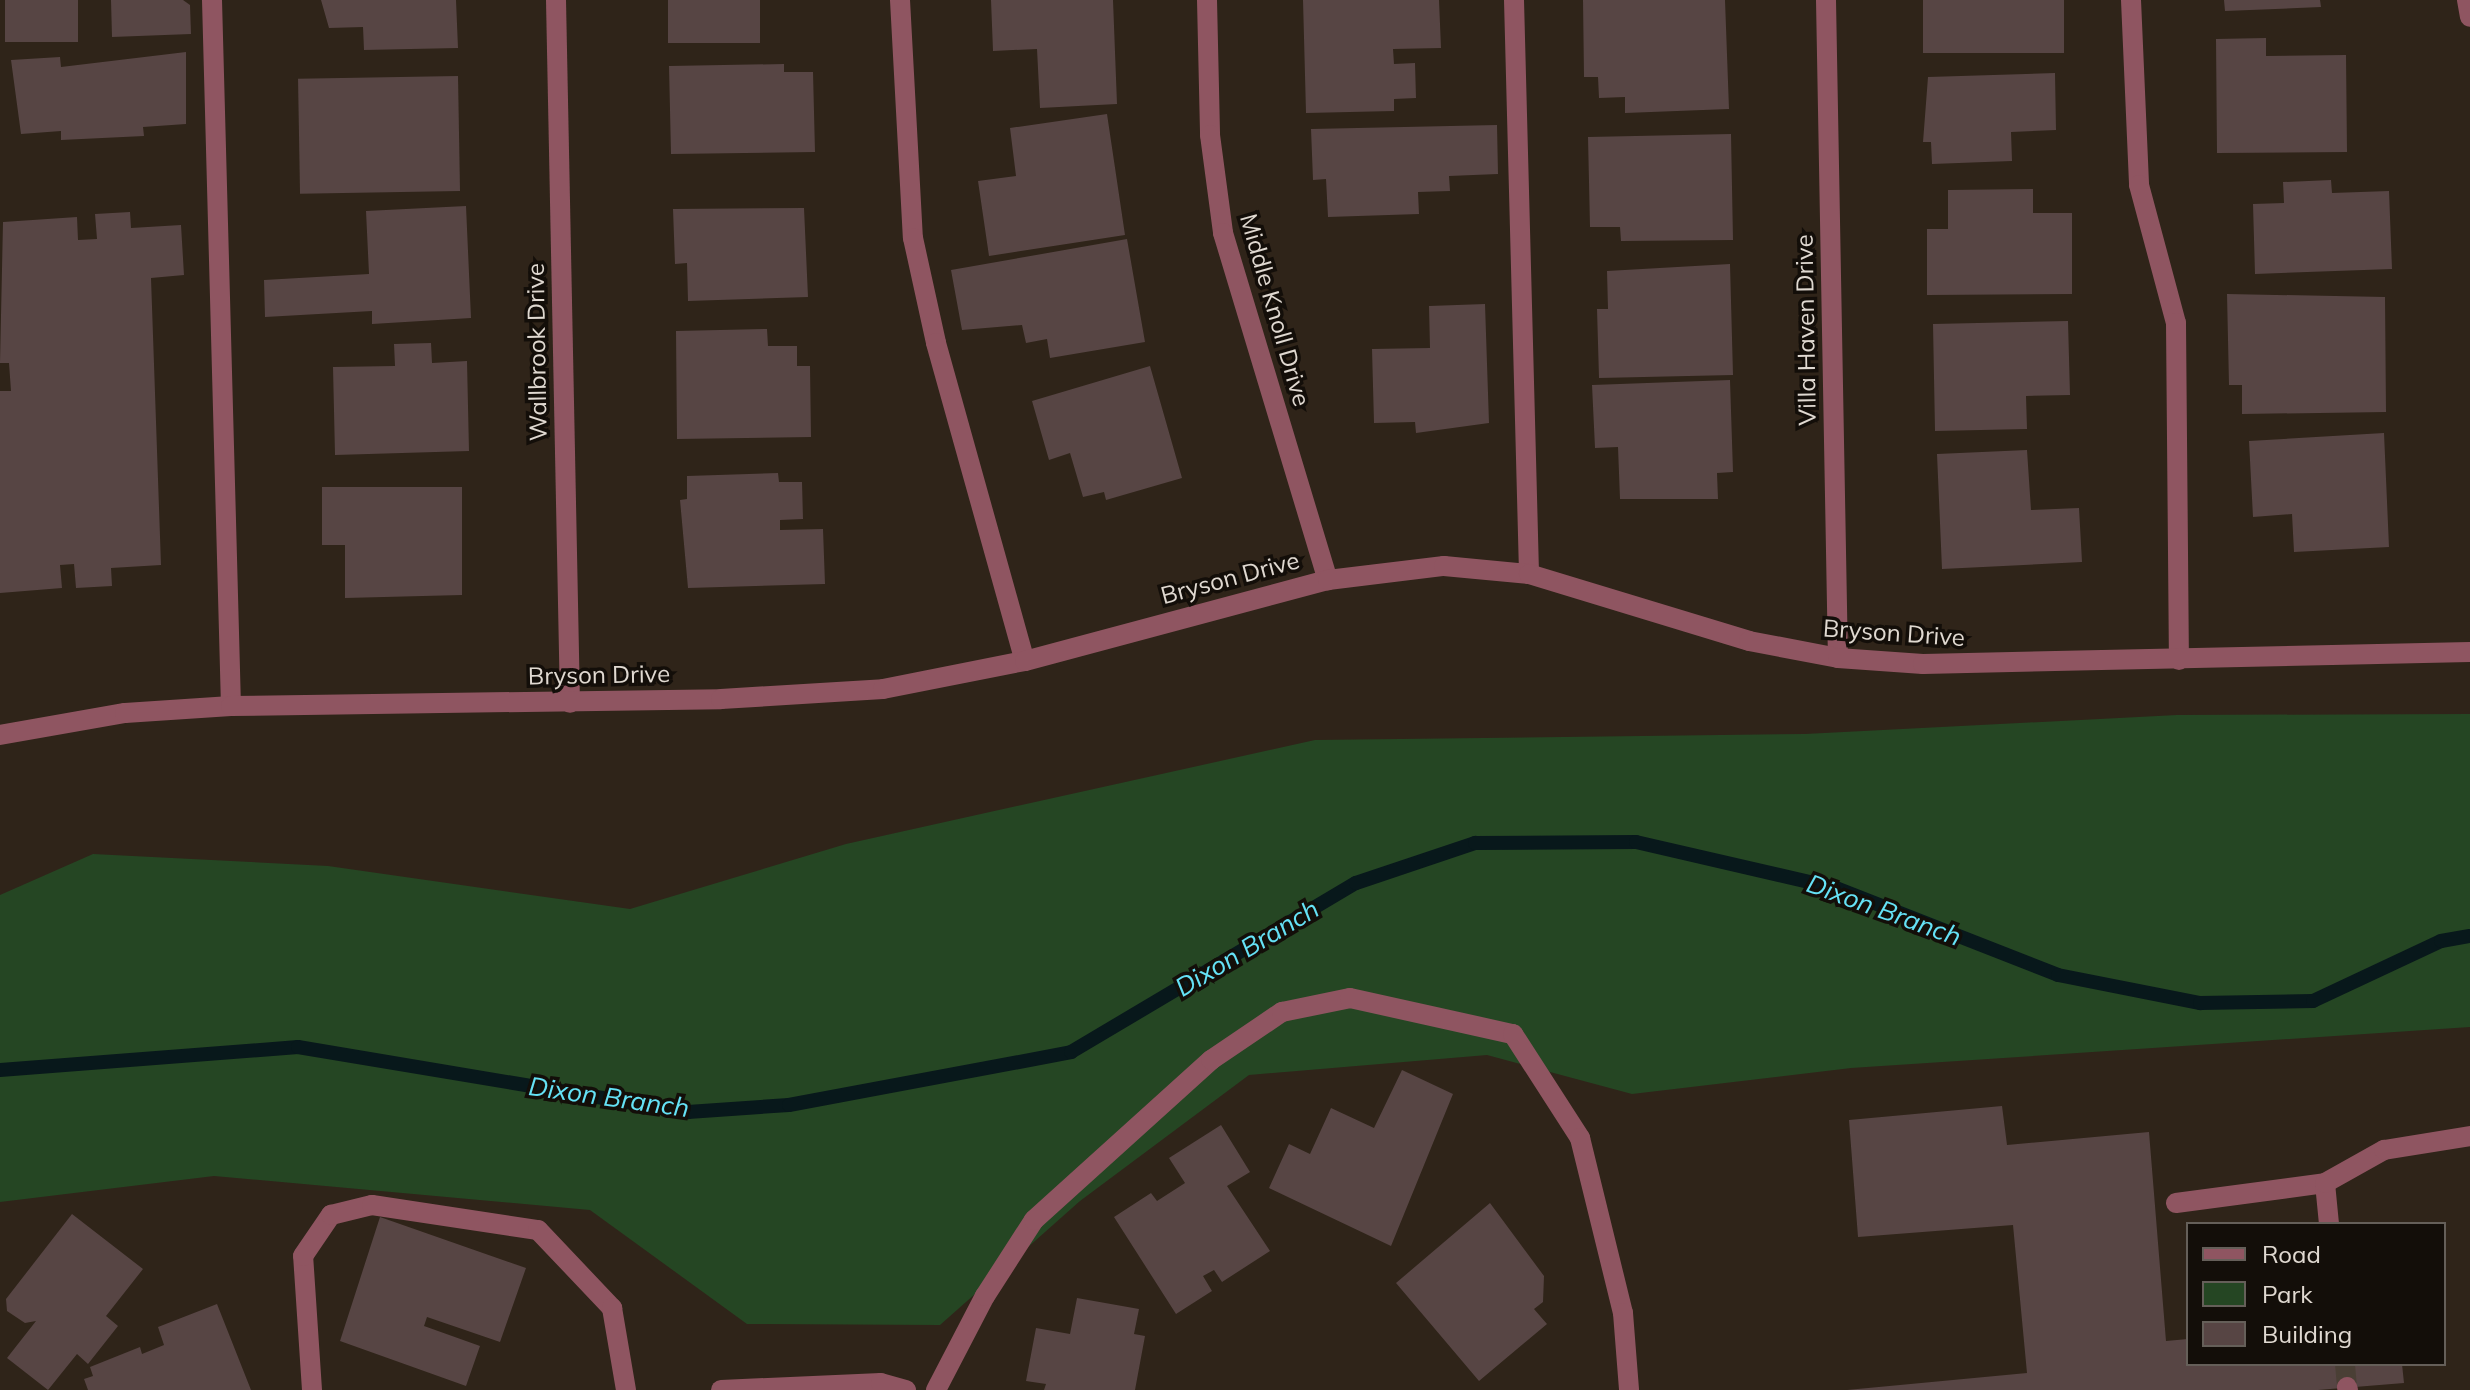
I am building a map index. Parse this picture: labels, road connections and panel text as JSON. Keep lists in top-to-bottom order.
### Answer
{
  "streets": {
    "street": [
      "Middle Knoll Drive",
      "Villa Haven Drive",
      "Wallbrook Drive",
      "Bryson Drive"
    ]
  },
  "crossings": [
    ["Middle Knoll Drive", "Bryson Drive"],
    ["Villa Haven Drive", "Bryson Drive"],
    ["Wallbrook Drive", "Bryson Drive"]
  ],
  "water": ["Dixon Branch"],
  "legend": ["Road", "Park", "Building"]
}
